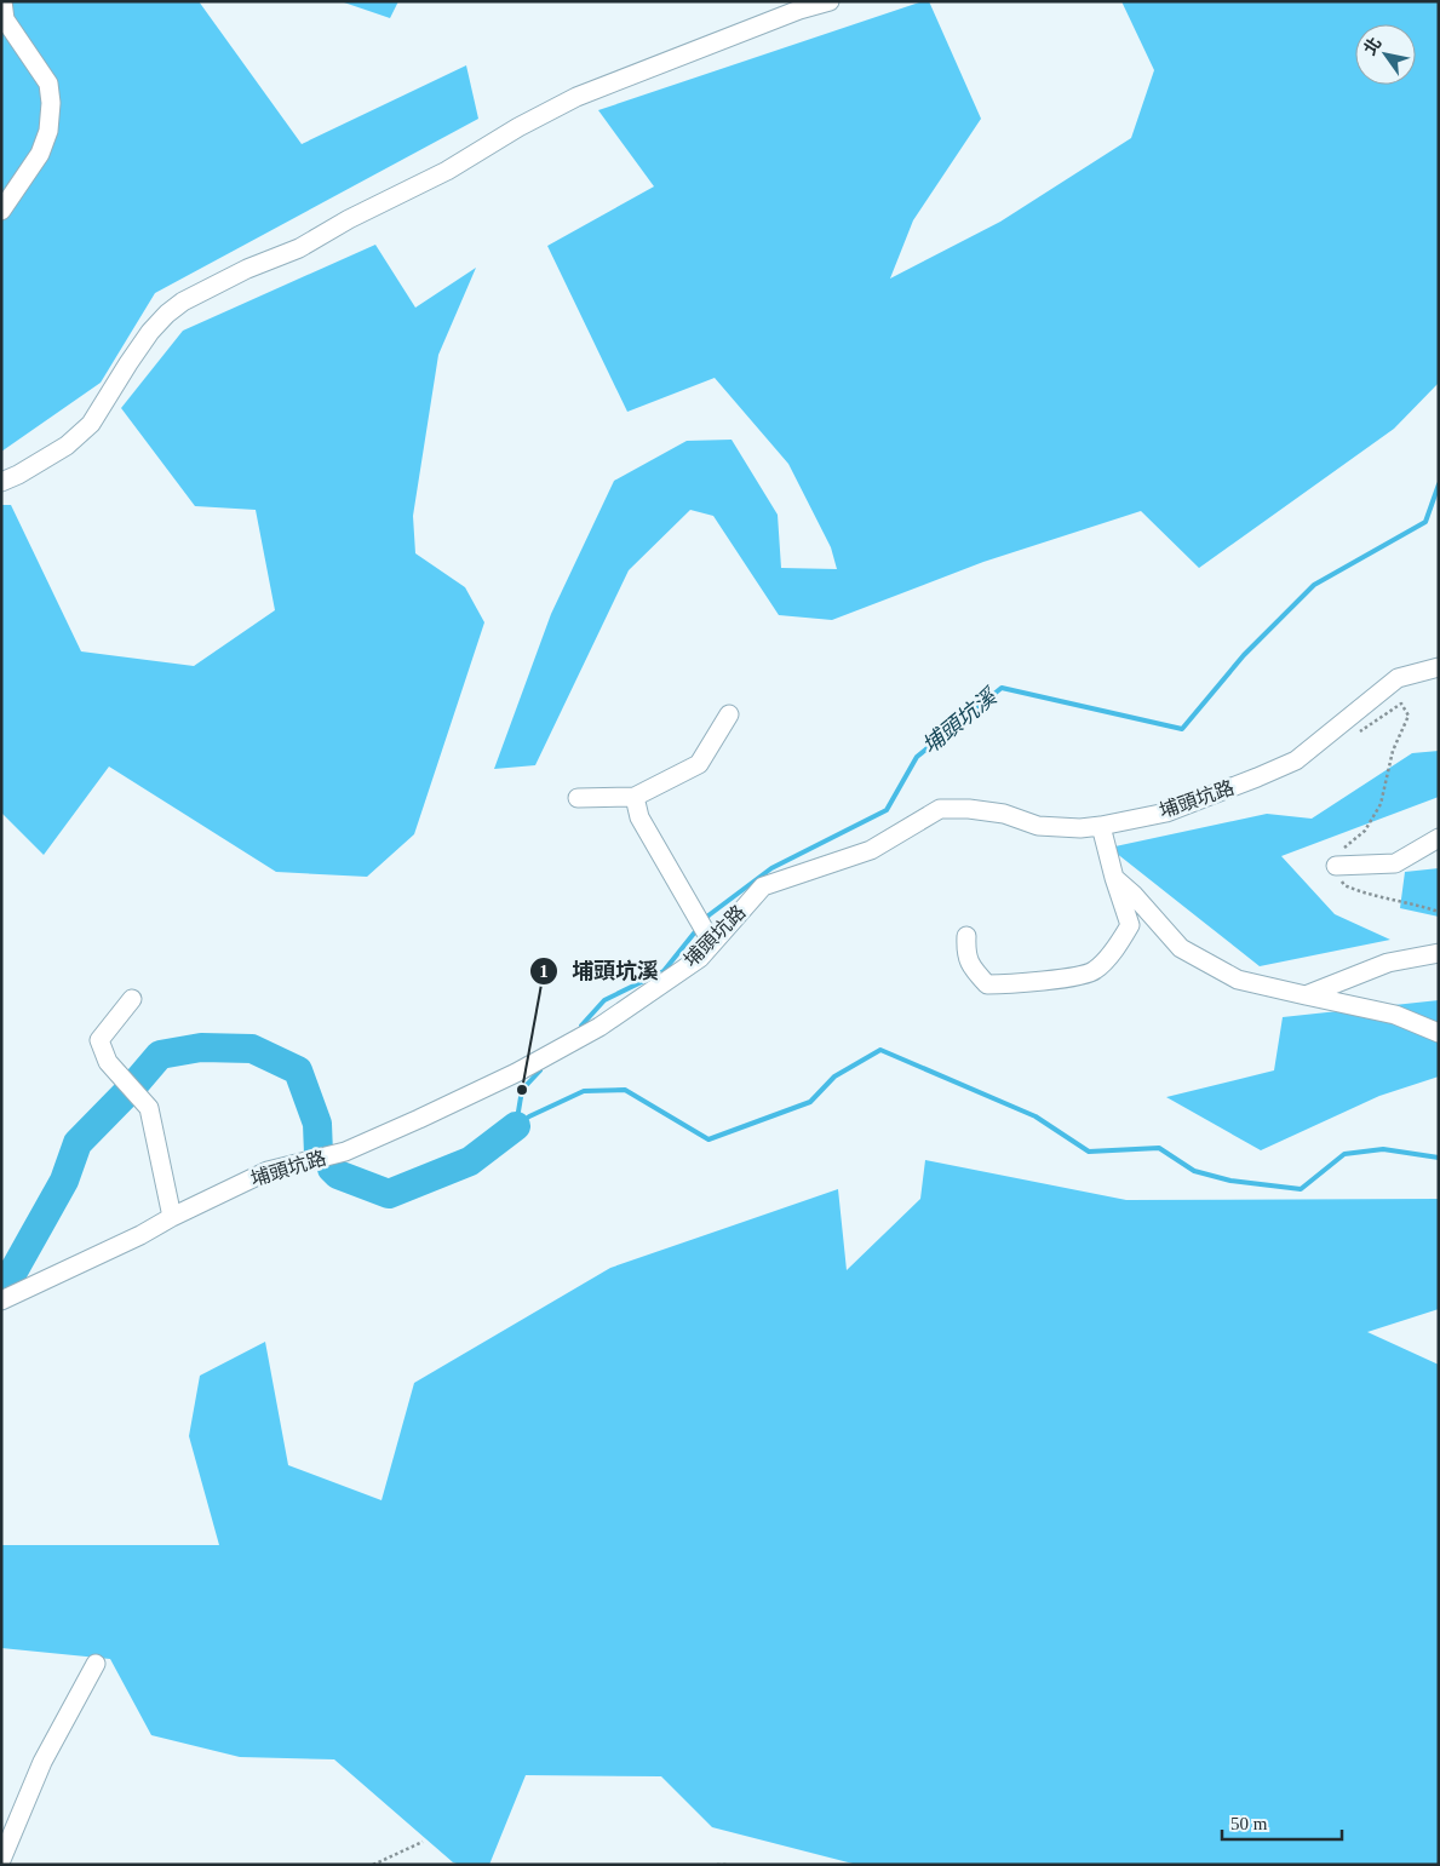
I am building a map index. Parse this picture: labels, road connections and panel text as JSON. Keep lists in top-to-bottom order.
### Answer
{
  "streets": {
    "street": ["埔頭坑路"]
  },
  "water": ["埔頭坑溪"],
  "places": ["埔頭坑溪"],
  "scale_bar": "50 m",
  "north": "top left"
}
